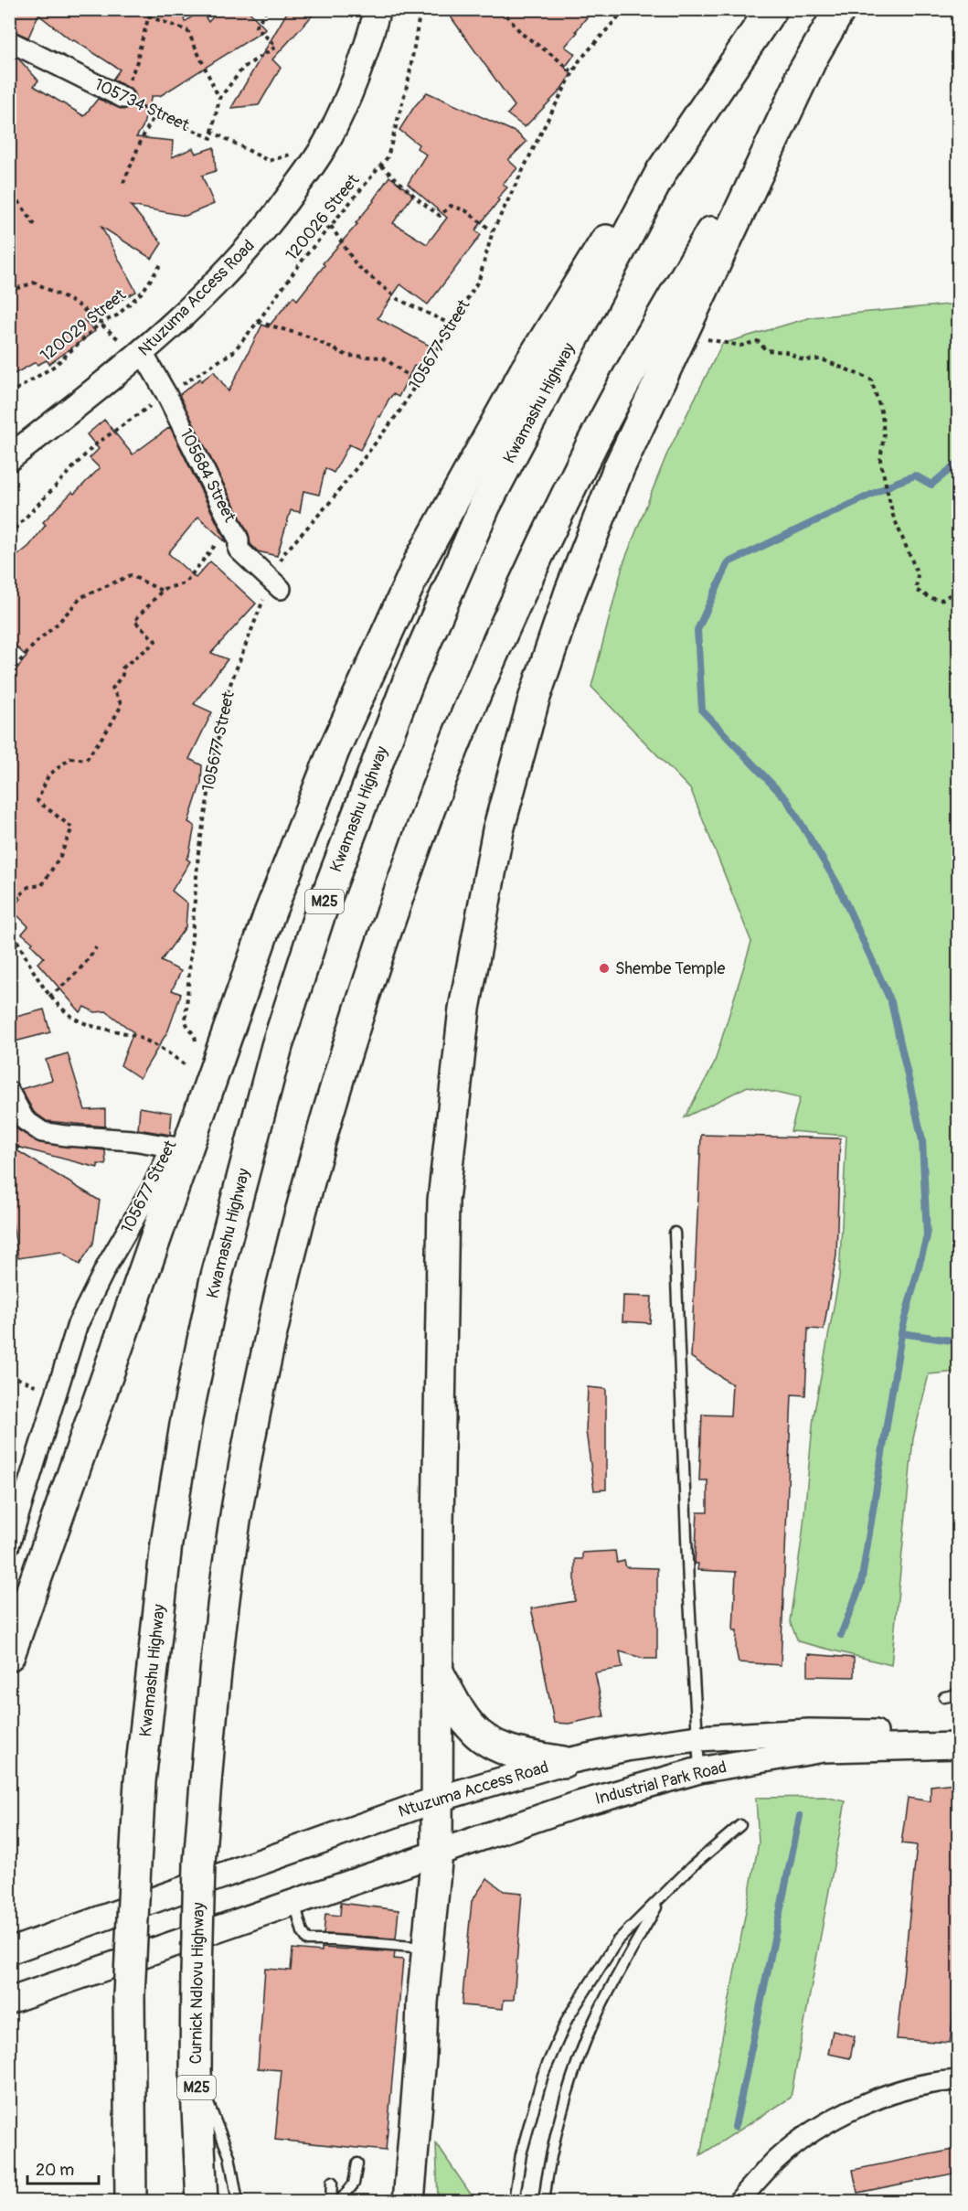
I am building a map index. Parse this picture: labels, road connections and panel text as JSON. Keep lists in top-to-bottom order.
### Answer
{
  "streets": {
    "main road": ["Kwamashu Highway", "M25", "Curnick Ndlovu Highway"],
    "street": [
      "105734 Street",
      "Ntuzuma Access Road",
      "105677 Street",
      "105684 Street",
      "Industrial Park Road"
    ],
    "path": ["120026 Street", "120029 Street"]
  },
  "crossings": [
    ["120026 Street", "105684 Street"],
    ["Ntuzuma Access Road", "105684 Street"],
    ["105677 Street", "105684 Street"],
    ["M25", "Curnick Ndlovu Highway"]
  ],
  "places": ["Shembe Temple"],
  "scale_bar": "20 m"
}
